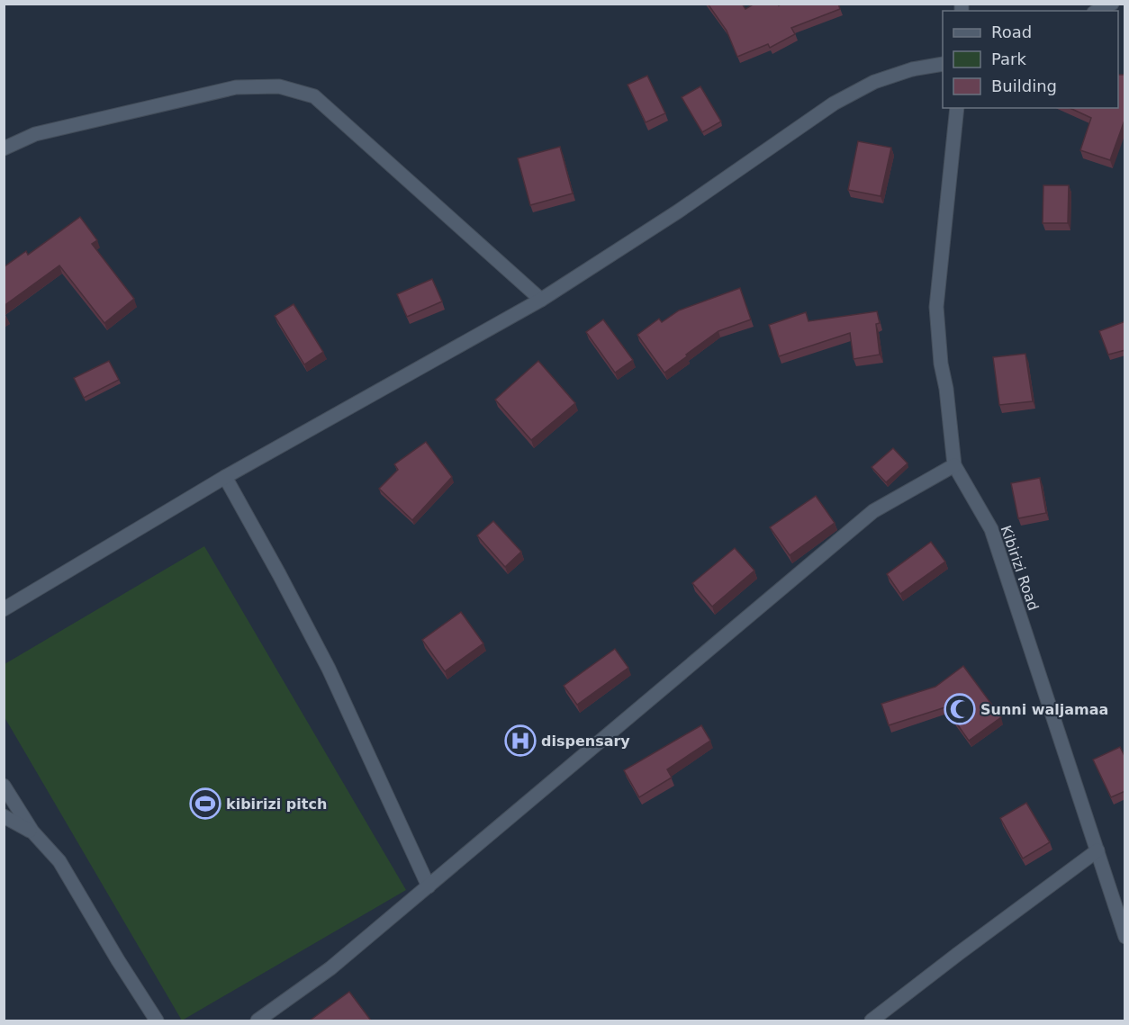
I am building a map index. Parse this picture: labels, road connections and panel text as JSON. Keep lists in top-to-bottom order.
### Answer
{
  "streets": {
    "street": ["Kibirizi Road"]
  },
  "places": {
    "mosque": ["Sunni waljamaa"],
    "hospital": ["dispensary"],
    "sports": ["kibirizi pitch"]
  },
  "legend": ["Road", "Park", "Building"]
}
